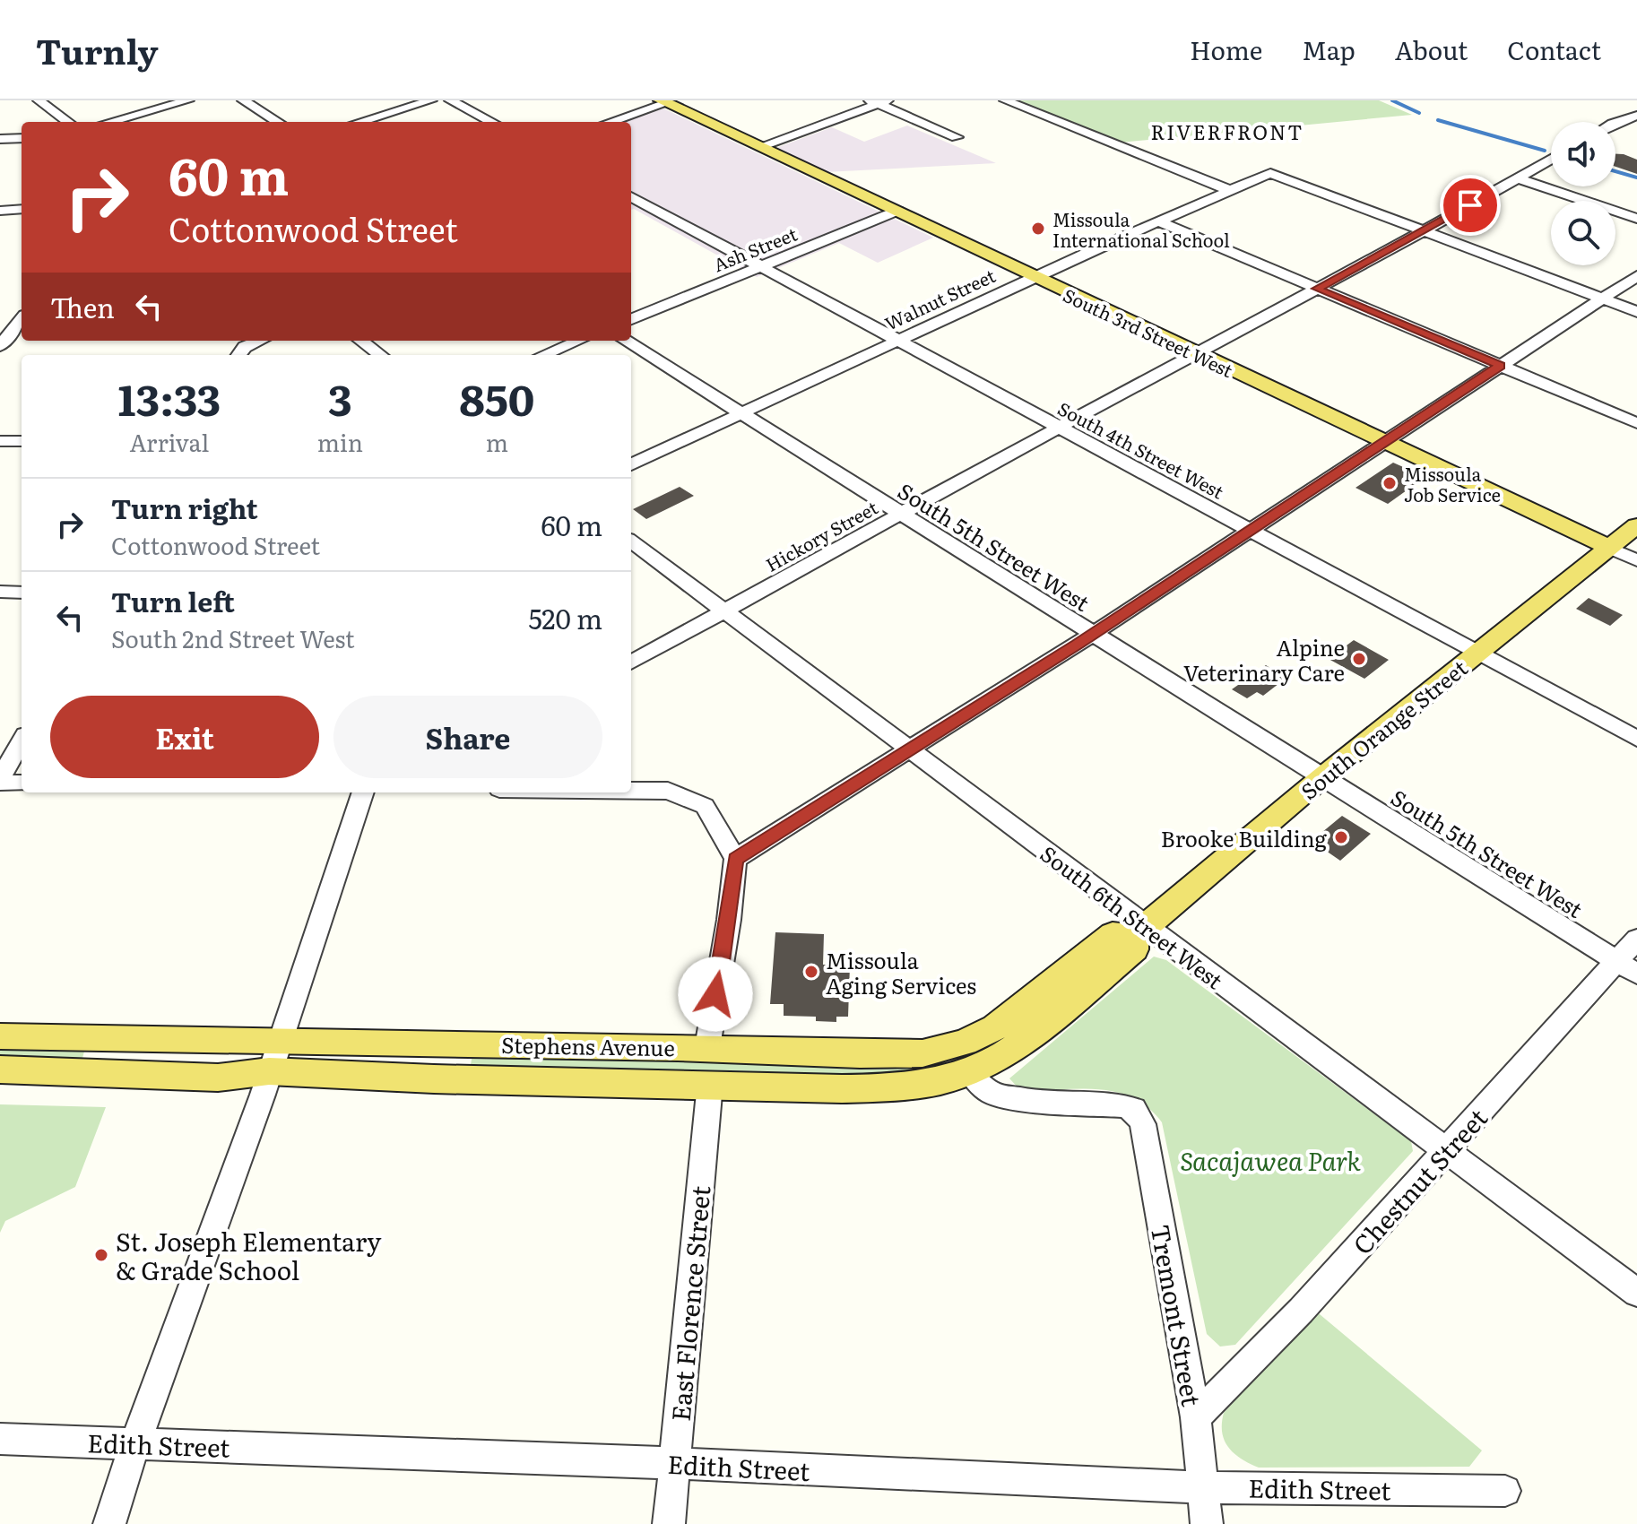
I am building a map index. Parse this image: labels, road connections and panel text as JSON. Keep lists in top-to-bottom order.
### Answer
{
  "streets": {
    "main road": ["South 3rd Street West", "South Orange Street", "Stephens Avenue"],
    "street": [
      "Ash Street",
      "Walnut Street",
      "South 4th Street West",
      "Hickory Street",
      "South 5th Street West",
      "South 6th Street West",
      "Chestnut Street",
      "East Florence Street",
      "Tremont Street",
      "Edith Street"
    ]
  },
  "crossings": [
    ["Ash Street", "South 3rd Street West"],
    ["Ash Street", "South 4th Street West"],
    ["Walnut Street", "South 3rd Street West"],
    ["Walnut Street", "South 4th Street West"],
    ["Walnut Street", "Hickory Street"],
    ["Walnut Street", "South 5th Street West"],
    ["South 3rd Street West", "Hickory Street"],
    ["South 3rd Street West", "South Orange Street"],
    ["South 4th Street West", "Hickory Street"],
    ["South 4th Street West", "South Orange Street"],
    ["Hickory Street", "South 5th Street West"],
    ["Hickory Street", "South 6th Street West"],
    ["South 5th Street West", "South Orange Street"],
    ["South 5th Street West", "Chestnut Street"],
    ["South Orange Street", "South 6th Street West"],
    ["South Orange Street", "Stephens Avenue"],
    ["South 6th Street West", "Stephens Avenue"],
    ["South 6th Street West", "Chestnut Street"],
    ["Stephens Avenue", "East Florence Street"],
    ["Stephens Avenue", "Tremont Street"],
    ["Chestnut Street", "Tremont Street"],
    ["East Florence Street", "Edith Street"],
    ["Tremont Street", "Edith Street"]
  ],
  "districts": ["RIVERFRONT"],
  "parks": ["Sacajawea Park"],
  "places": [
    "Missoula International School",
    "Missoula Job Service",
    "Alpine Veterinary Care",
    "Brooke Building",
    "Missoula Aging Services",
    "St. Joseph Elementary & Grade School"
  ],
  "page": {
    "header": "Turnly",
    "nav": [
      "Home",
      "Map",
      "About",
      "Contact"
    ],
    "turn": ["60 m", "Cottonwood Street"],
    "then": "Then",
    "eta": [
      "13:33",
      "Arrival",
      "3",
      "min",
      "850",
      "m"
    ],
    "list": [
      {
        "name": "Turn right",
        "note": "Cottonwood Street",
        "value": "60 m"
      },
      {
        "name": "Turn left",
        "note": "South 2nd Street West",
        "value": "520 m"
      }
    ],
    "buttons": ["Exit", "Share"]
  }
}
